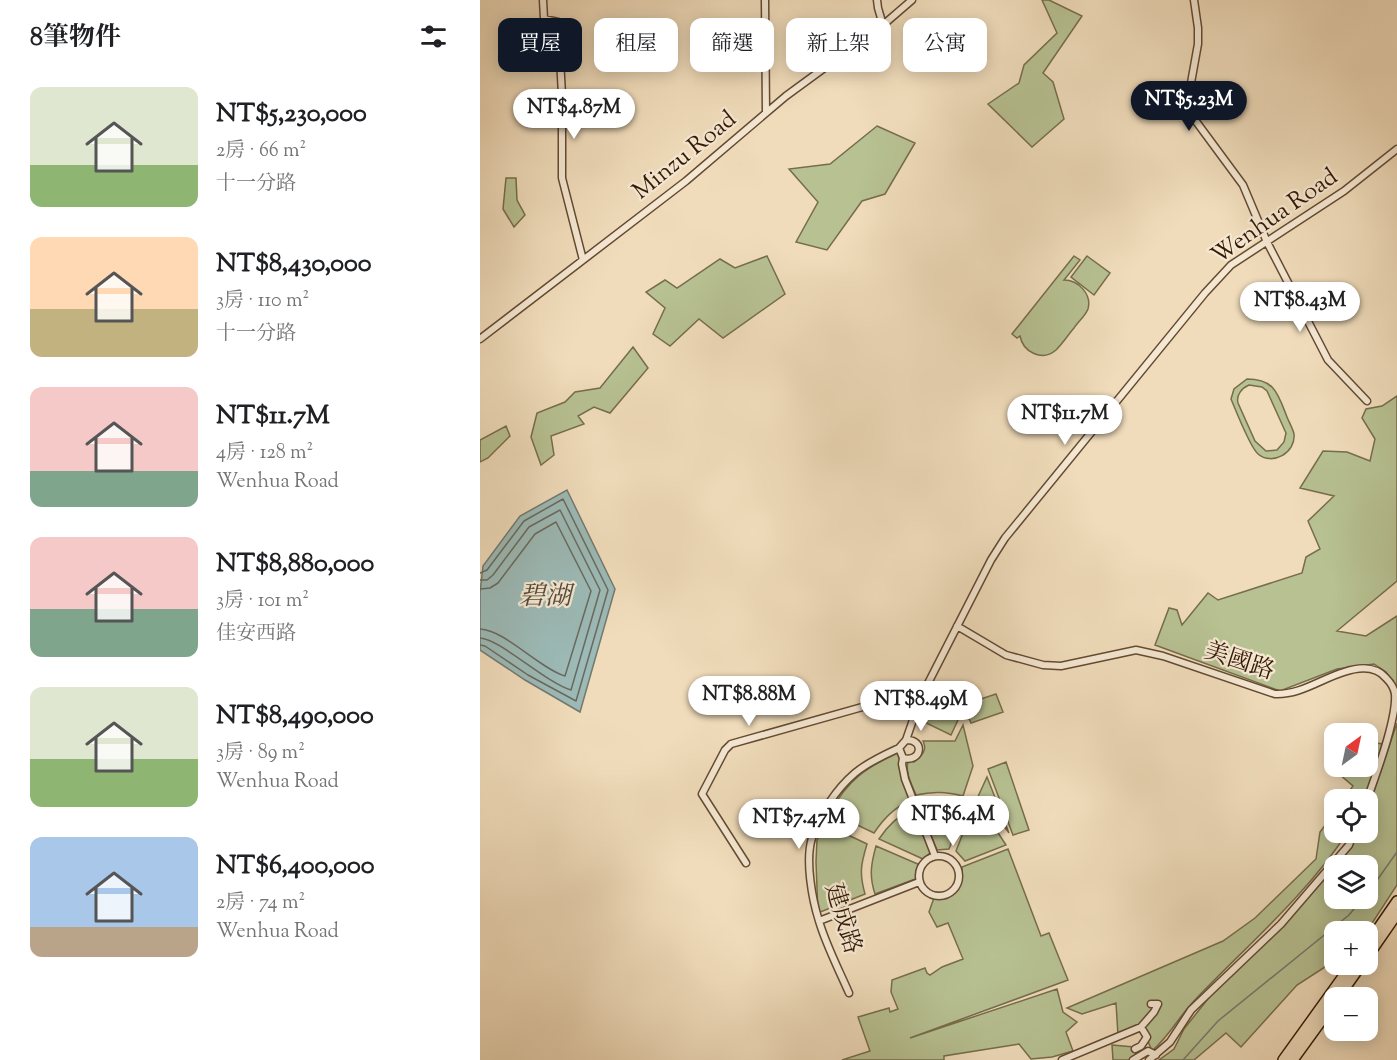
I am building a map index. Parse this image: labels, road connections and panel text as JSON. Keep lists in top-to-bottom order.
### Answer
{
  "streets": {
    "street": [
      "Minzu Road",
      "Wenhua Road",
      "美國路",
      "建成路"
    ]
  },
  "crossings": [
    ["Wenhua Road", "美國路"],
    ["Wenhua Road", "建成路"]
  ],
  "water": ["碧湖"],
  "north": "top right",
  "page": {
    "heading": "8筆物件",
    "chip": [
      "買屋",
      "租屋",
      "篩選",
      "新上架",
      "公寓"
    ],
    "list": [
      {
        "name": "NT$5,230,000",
        "note": "2房 · 66 m² · 十一分路"
      },
      {
        "name": "NT$8,430,000",
        "note": "3房 · 110 m² · 十一分路"
      },
      {
        "name": "NT$11.7M",
        "note": "4房 · 128 m² · Wenhua Road"
      },
      {
        "name": "NT$8,880,000",
        "note": "3房 · 101 m² · 佳安西路"
      },
      {
        "name": "NT$8,490,000",
        "note": "3房 · 89 m² · Wenhua Road"
      },
      {
        "name": "NT$6,400,000",
        "note": "2房 · 74 m² · Wenhua Road"
      }
    ],
    "price": [
      "NT$5.23M",
      "NT$4.87M",
      "NT$8.43M",
      "NT$11.7M",
      "NT$8.88M",
      "NT$8.49M",
      "NT$6.4M",
      "NT$7.47M"
    ],
    "map_buttons": ["+", "−"]
  }
}
